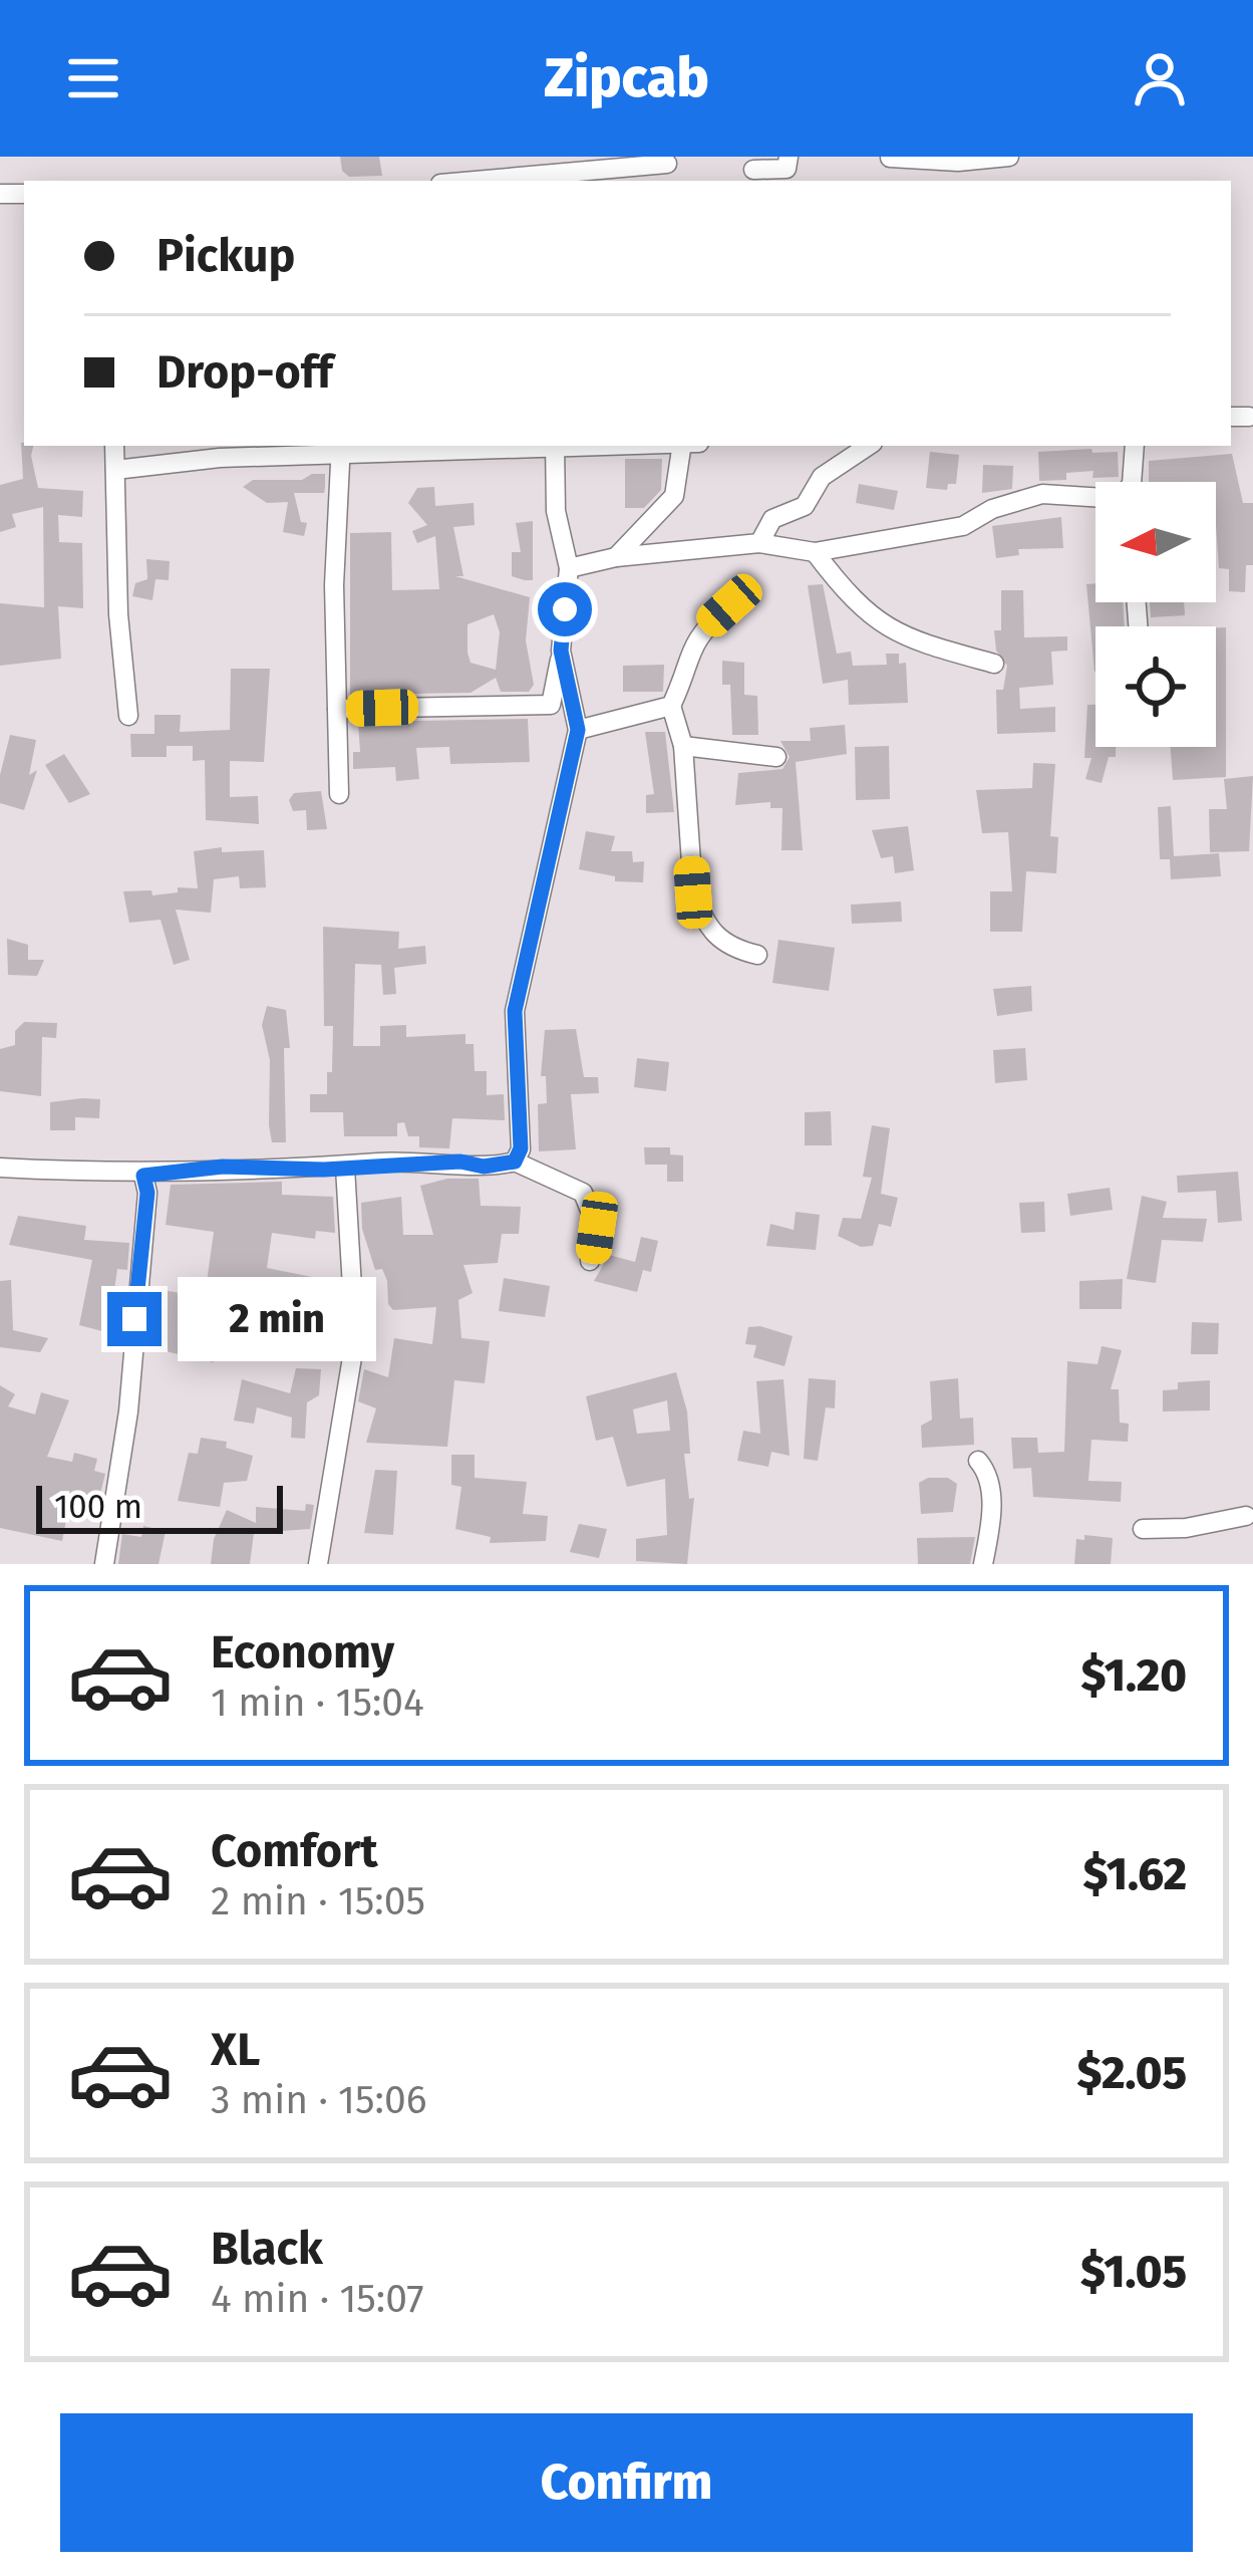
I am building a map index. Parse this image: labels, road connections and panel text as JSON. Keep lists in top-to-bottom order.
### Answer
{
  "scale_bar": "100 m",
  "north": "left",
  "page": {
    "header": "Zipcab",
    "banner": ["Pickup", "Drop-off"],
    "bubble": "2 min",
    "scale": "100 m",
    "list": [
      {
        "name": "Economy",
        "note": "1 min · 15:04",
        "value": "$1.20"
      },
      {
        "name": "Comfort",
        "note": "2 min · 15:05",
        "value": "$1.62"
      },
      {
        "name": "XL",
        "note": "3 min · 15:06",
        "value": "$2.05"
      },
      {
        "name": "Black",
        "note": "4 min · 15:07",
        "value": "$1.05"
      }
    ],
    "buttons": "Confirm"
  }
}
